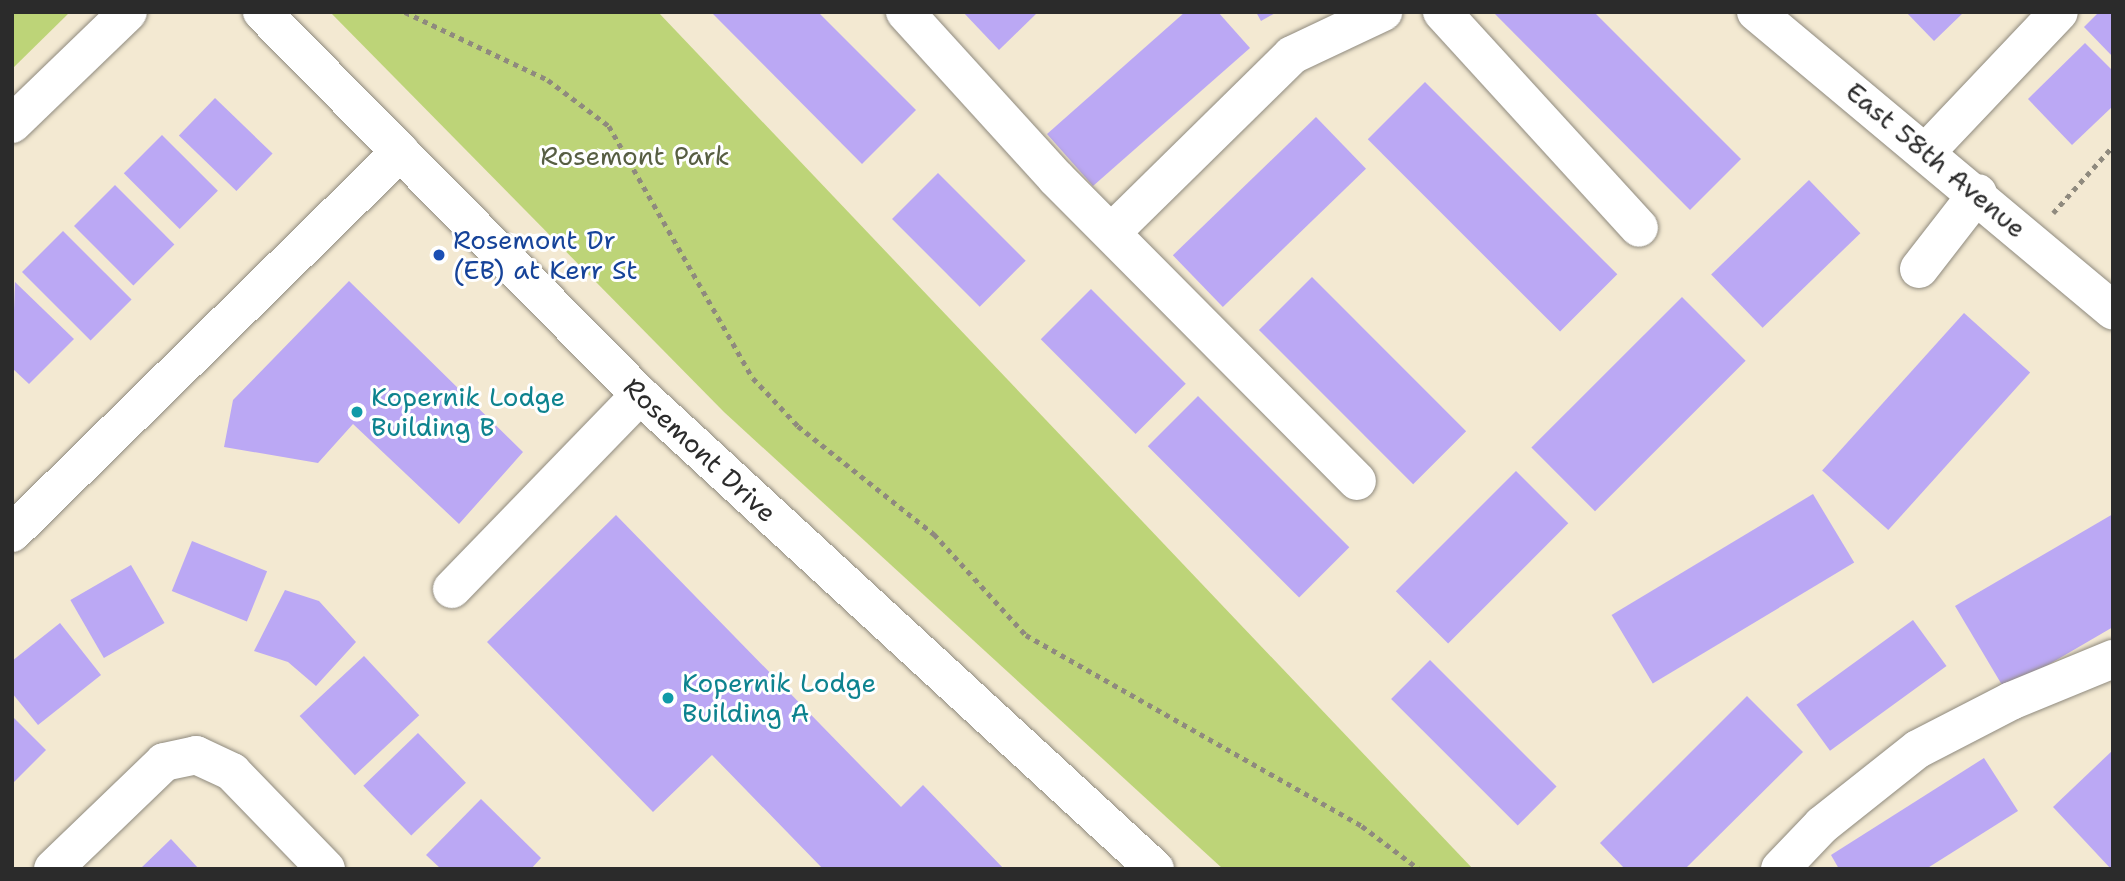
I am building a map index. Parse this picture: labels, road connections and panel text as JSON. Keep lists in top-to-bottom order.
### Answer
{
  "streets": {
    "street": ["East 58th Avenue", "Rosemont Drive"]
  },
  "parks": ["Rosemont Park"],
  "places": ["Rosemont Dr (EB) at Kerr St", "Kopernik Lodge Building B", "Kopernik Lodge Building A"]
}
